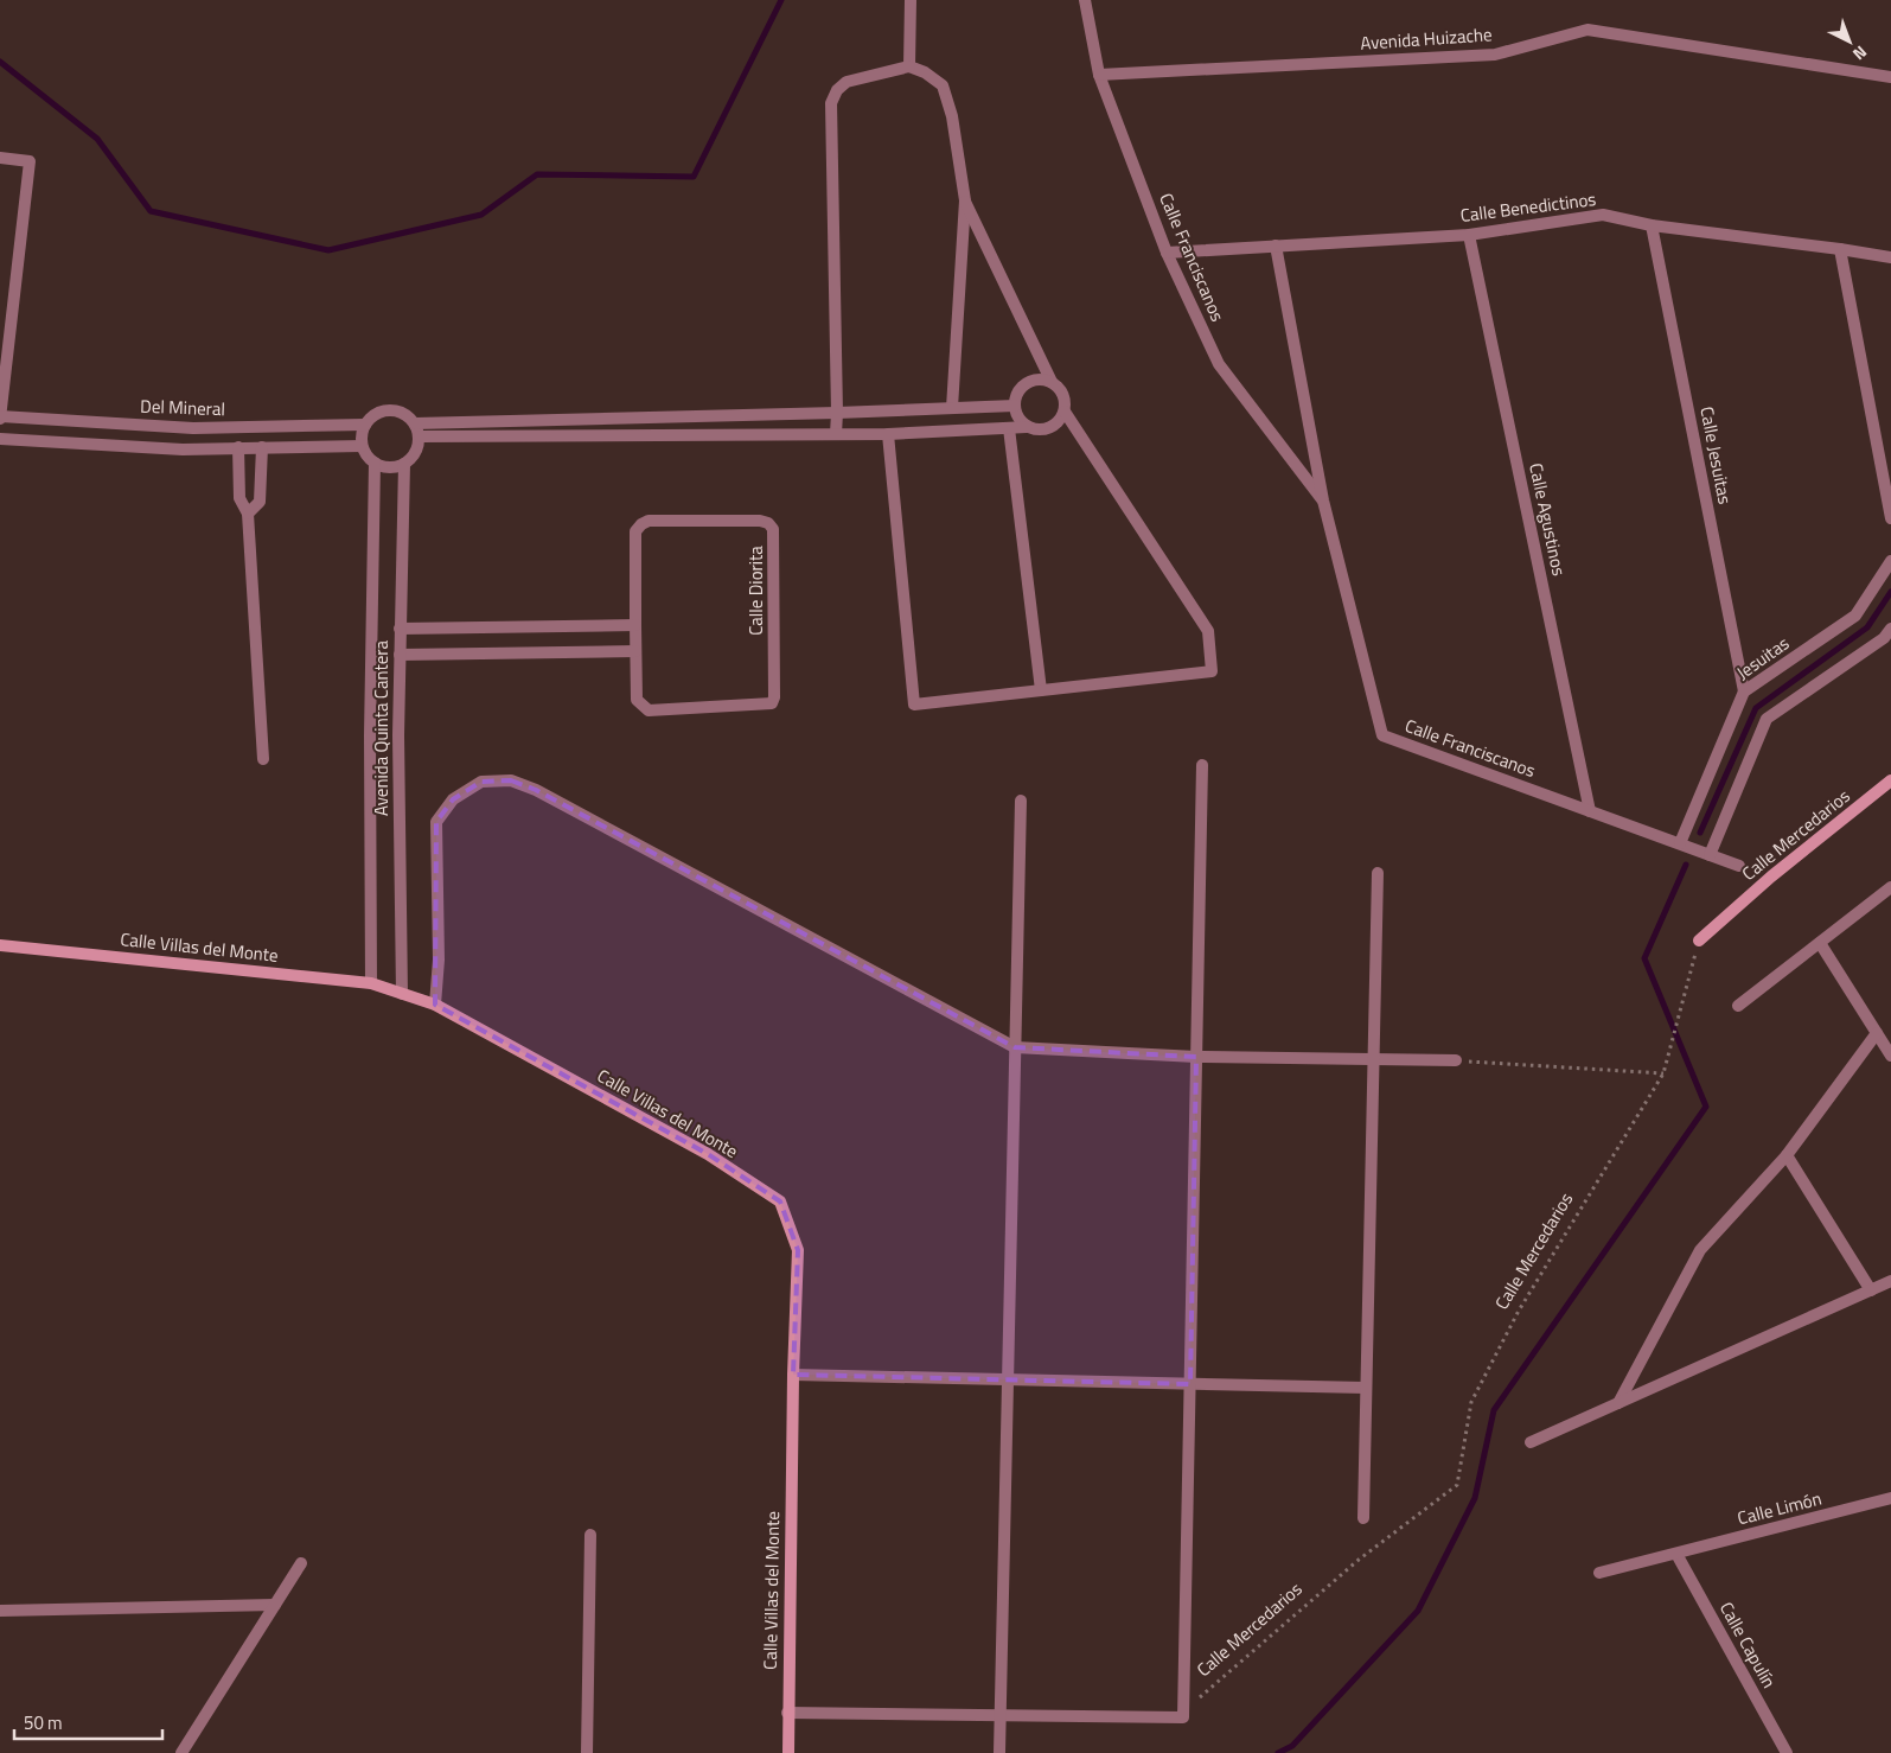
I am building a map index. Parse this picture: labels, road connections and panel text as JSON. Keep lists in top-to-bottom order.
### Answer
{
  "streets": {
    "street": [
      "Avenida Huizache",
      "Calle Benedictinos",
      "Calle Franciscanos",
      "Del Mineral",
      "Calle Jesuitas",
      "Calle Agustinos",
      "Calle Diorita",
      "Jesuitas",
      "Avenida Quinta Cantera",
      "Calle Mercedarios",
      "Calle Villas del Monte",
      "Calle Limón",
      "Calle Capulín"
    ]
  },
  "crossings": [
    ["Avenida Huizache", "Calle Franciscanos"],
    ["Calle Benedictinos", "Calle Franciscanos"],
    ["Calle Benedictinos", "Calle Jesuitas"],
    ["Calle Benedictinos", "Calle Agustinos"],
    ["Calle Franciscanos", "Calle Agustinos"],
    ["Calle Franciscanos", "Jesuitas"],
    ["Del Mineral", "Avenida Quinta Cantera"],
    ["Calle Jesuitas", "Jesuitas"],
    ["Avenida Quinta Cantera", "Calle Villas del Monte"],
    ["Calle Limón", "Calle Capulín"]
  ],
  "scale_bar": "50 m",
  "north": "bottom right"
}
